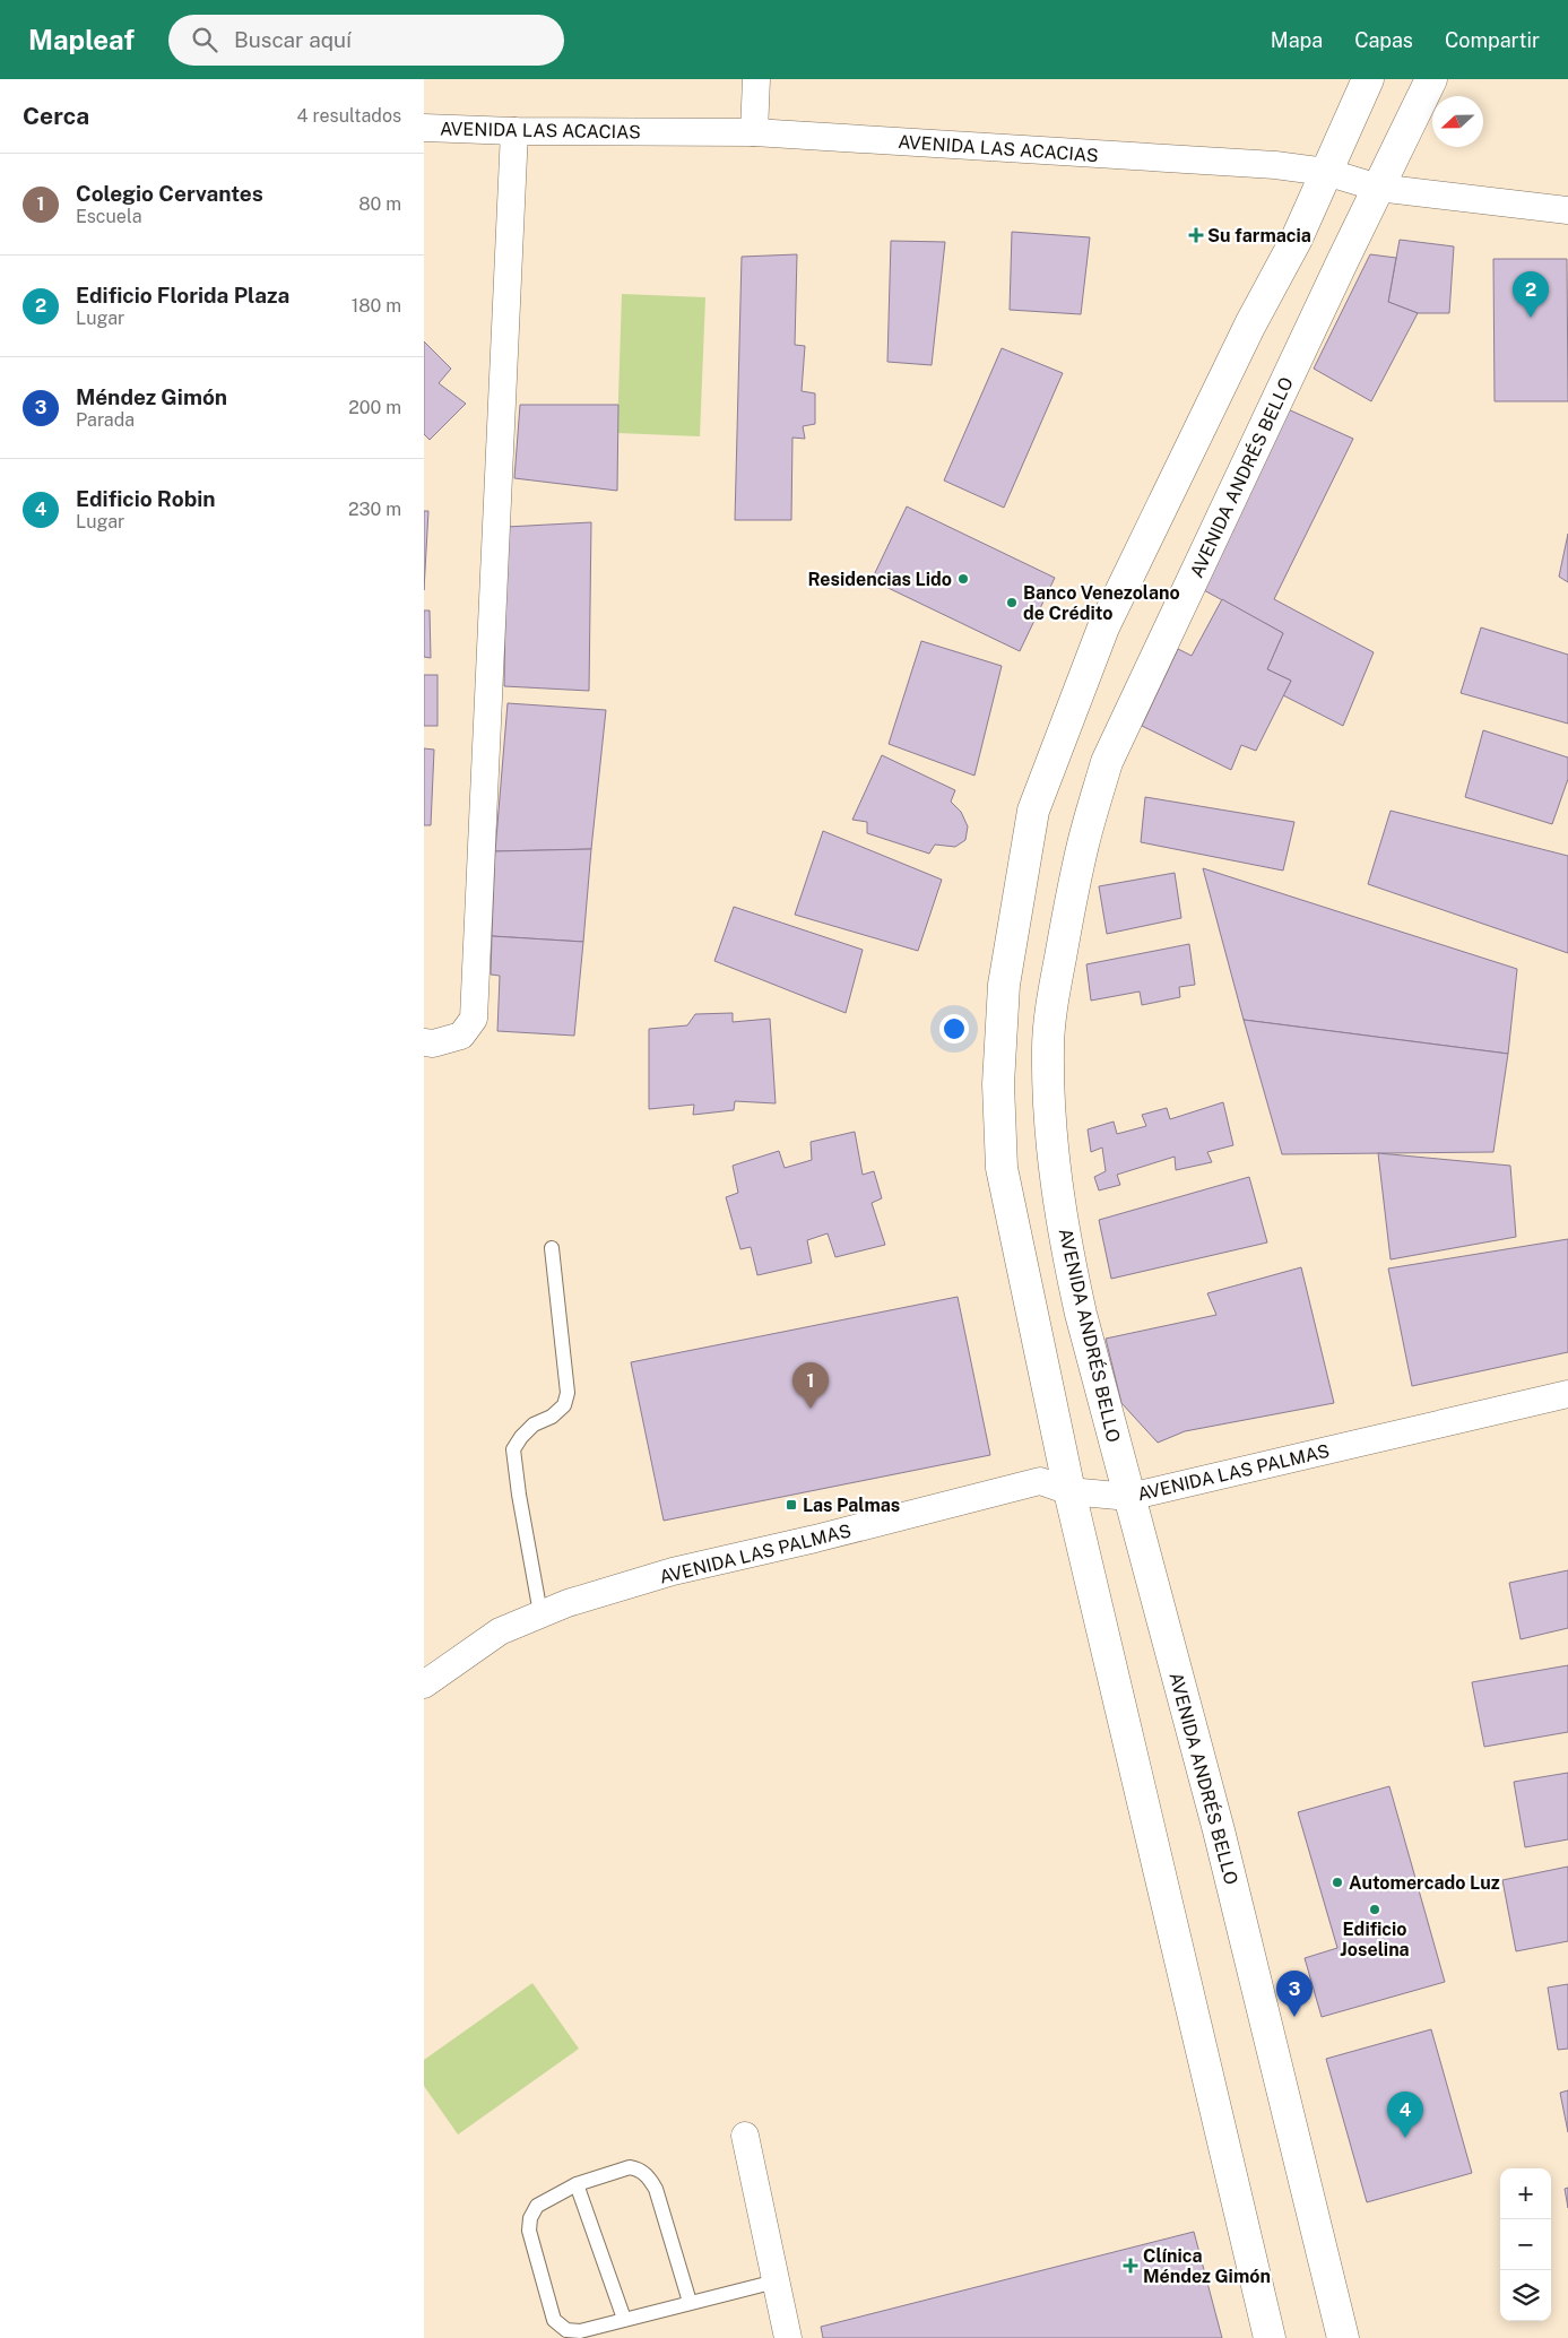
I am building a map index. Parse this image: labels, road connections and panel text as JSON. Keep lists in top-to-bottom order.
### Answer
{
  "streets": {
    "street": ["AVENIDA LAS ACACIAS", "AVENIDA ANDRÉS BELLO", "AVENIDA LAS PALMAS"]
  },
  "crossings": [
    ["AVENIDA LAS ACACIAS", "AVENIDA ANDRÉS BELLO"],
    ["AVENIDA ANDRÉS BELLO", "AVENIDA LAS PALMAS"]
  ],
  "places": {
    "health": ["Su farmacia", "Clínica Méndez Gimón"],
    "other": [
      "Residencias Lido",
      "Banco Venezolano de Crédito",
      "Automercado Luz",
      "Edificio Joselina"
    ],
    "transit": ["Las Palmas"]
  },
  "north": "left",
  "page": {
    "header": "Mapleaf",
    "search": "Buscar aquí",
    "nav": ["Mapa", "Capas", "Compartir"],
    "heading": ["Cerca", "4 resultados"],
    "list": [
      {
        "mark": "1",
        "name": "Colegio Cervantes",
        "note": "Escuela",
        "value": "80 m"
      },
      {
        "mark": "2",
        "name": "Edificio Florida Plaza",
        "note": "Lugar",
        "value": "180 m"
      },
      {
        "mark": "3",
        "name": "Méndez Gimón",
        "note": "Parada",
        "value": "200 m"
      },
      {
        "mark": "4",
        "name": "Edificio Robin",
        "note": "Lugar",
        "value": "230 m"
      }
    ],
    "pins": [
      "2",
      "1",
      "3",
      "4"
    ],
    "map_buttons": ["+", "−"]
  }
}
